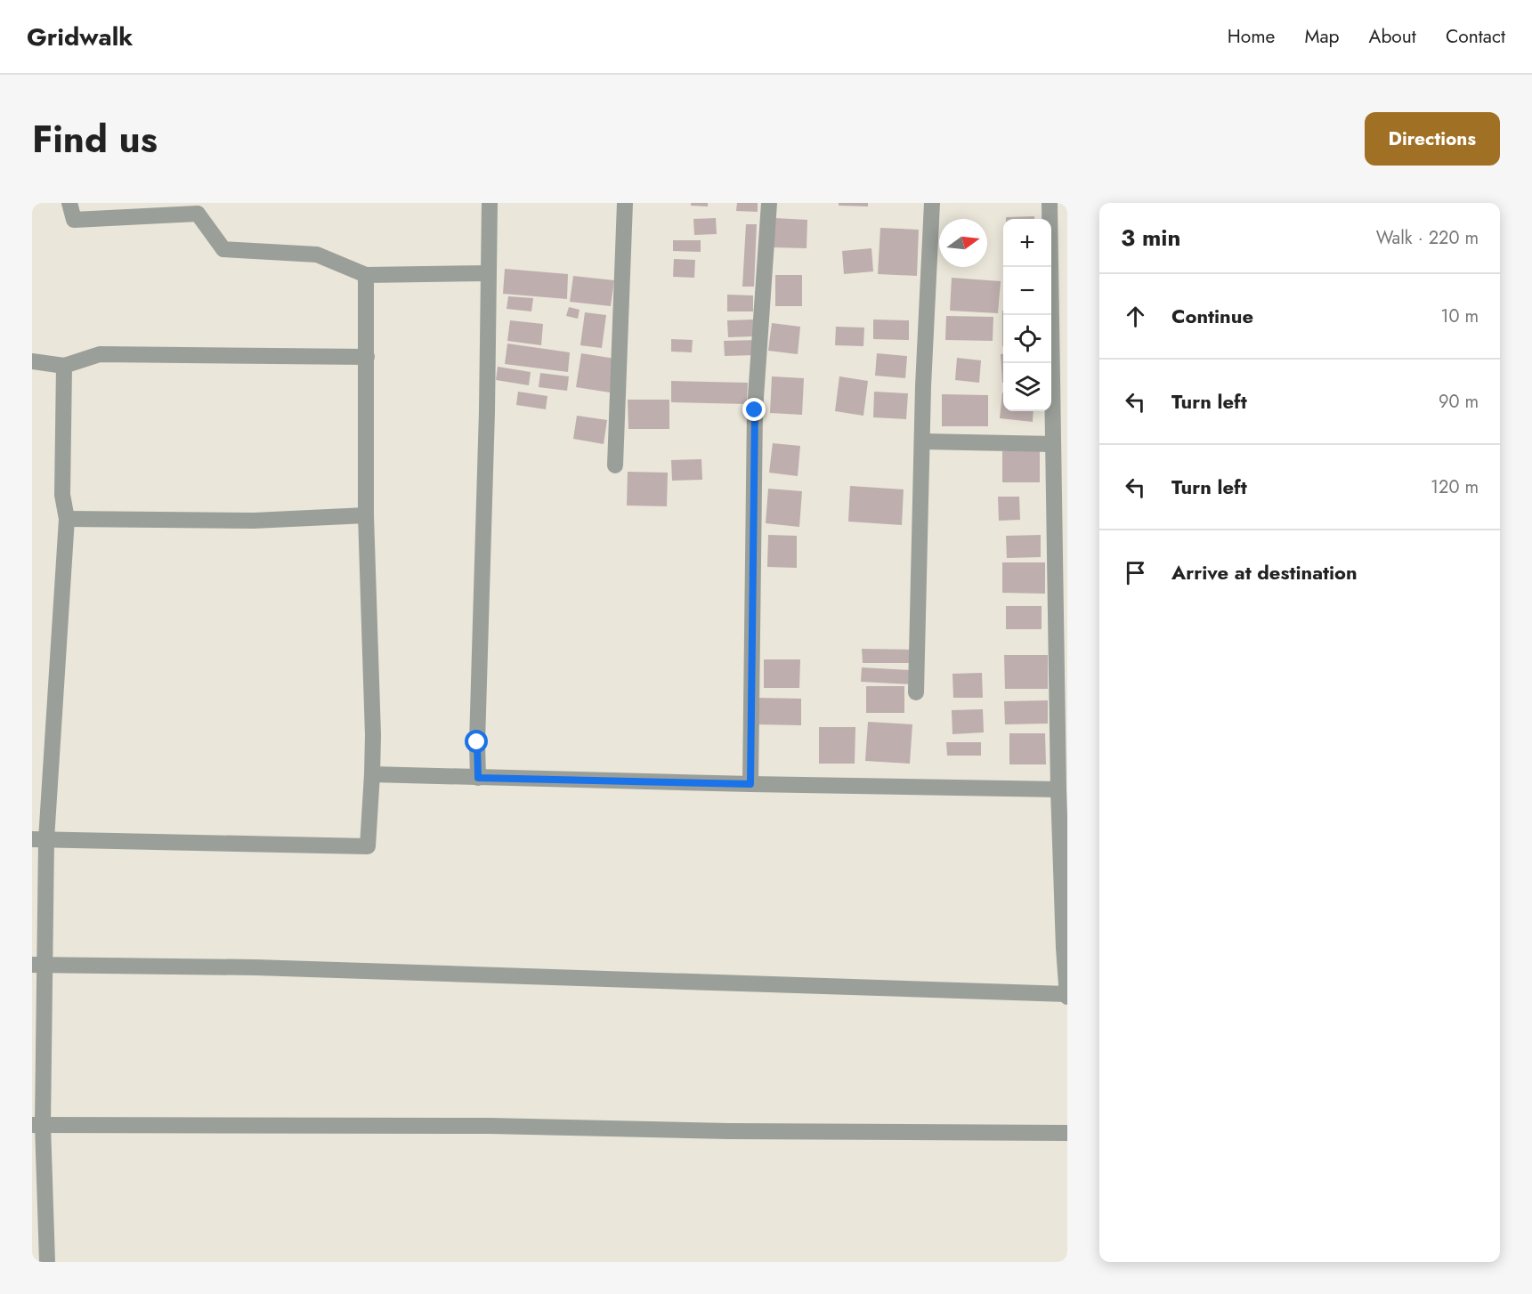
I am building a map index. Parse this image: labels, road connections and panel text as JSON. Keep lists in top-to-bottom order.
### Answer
{
  "north": "right",
  "page": {
    "header": "Gridwalk",
    "nav": [
      "Home",
      "Map",
      "About",
      "Contact"
    ],
    "title": "Find us",
    "buttons": "Directions",
    "heading": ["3 min", "Walk · 220 m"],
    "map_buttons": ["+", "−"],
    "list": [
      ["Continue", "10 m"],
      ["Turn left", "90 m"],
      ["Turn left", "120 m"],
      "Arrive at destination"
    ]
  }
}
